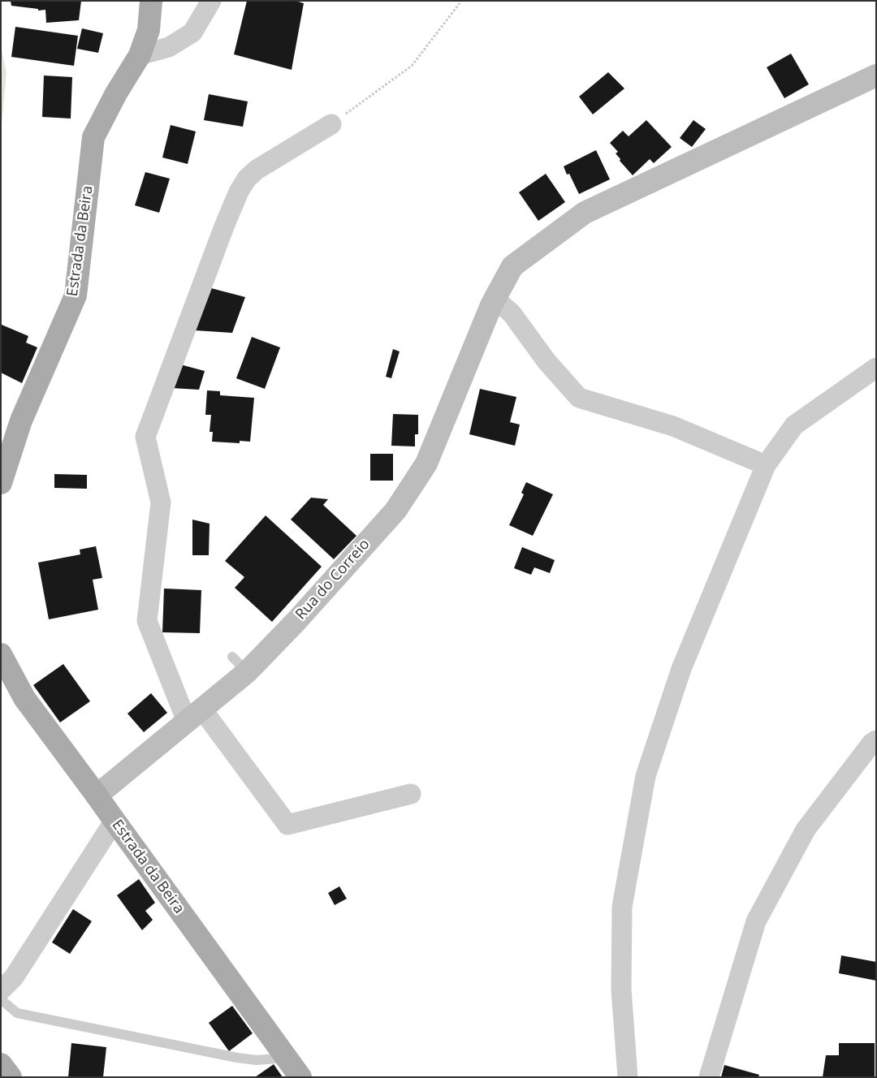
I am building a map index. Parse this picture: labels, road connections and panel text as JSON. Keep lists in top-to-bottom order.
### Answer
{
  "streets": {
    "main road": ["Estrada da Beira"],
    "street": ["Rua do Correio"]
  },
  "crossings": [
    ["Estrada da Beira", "Rua do Correio"]
  ]
}
